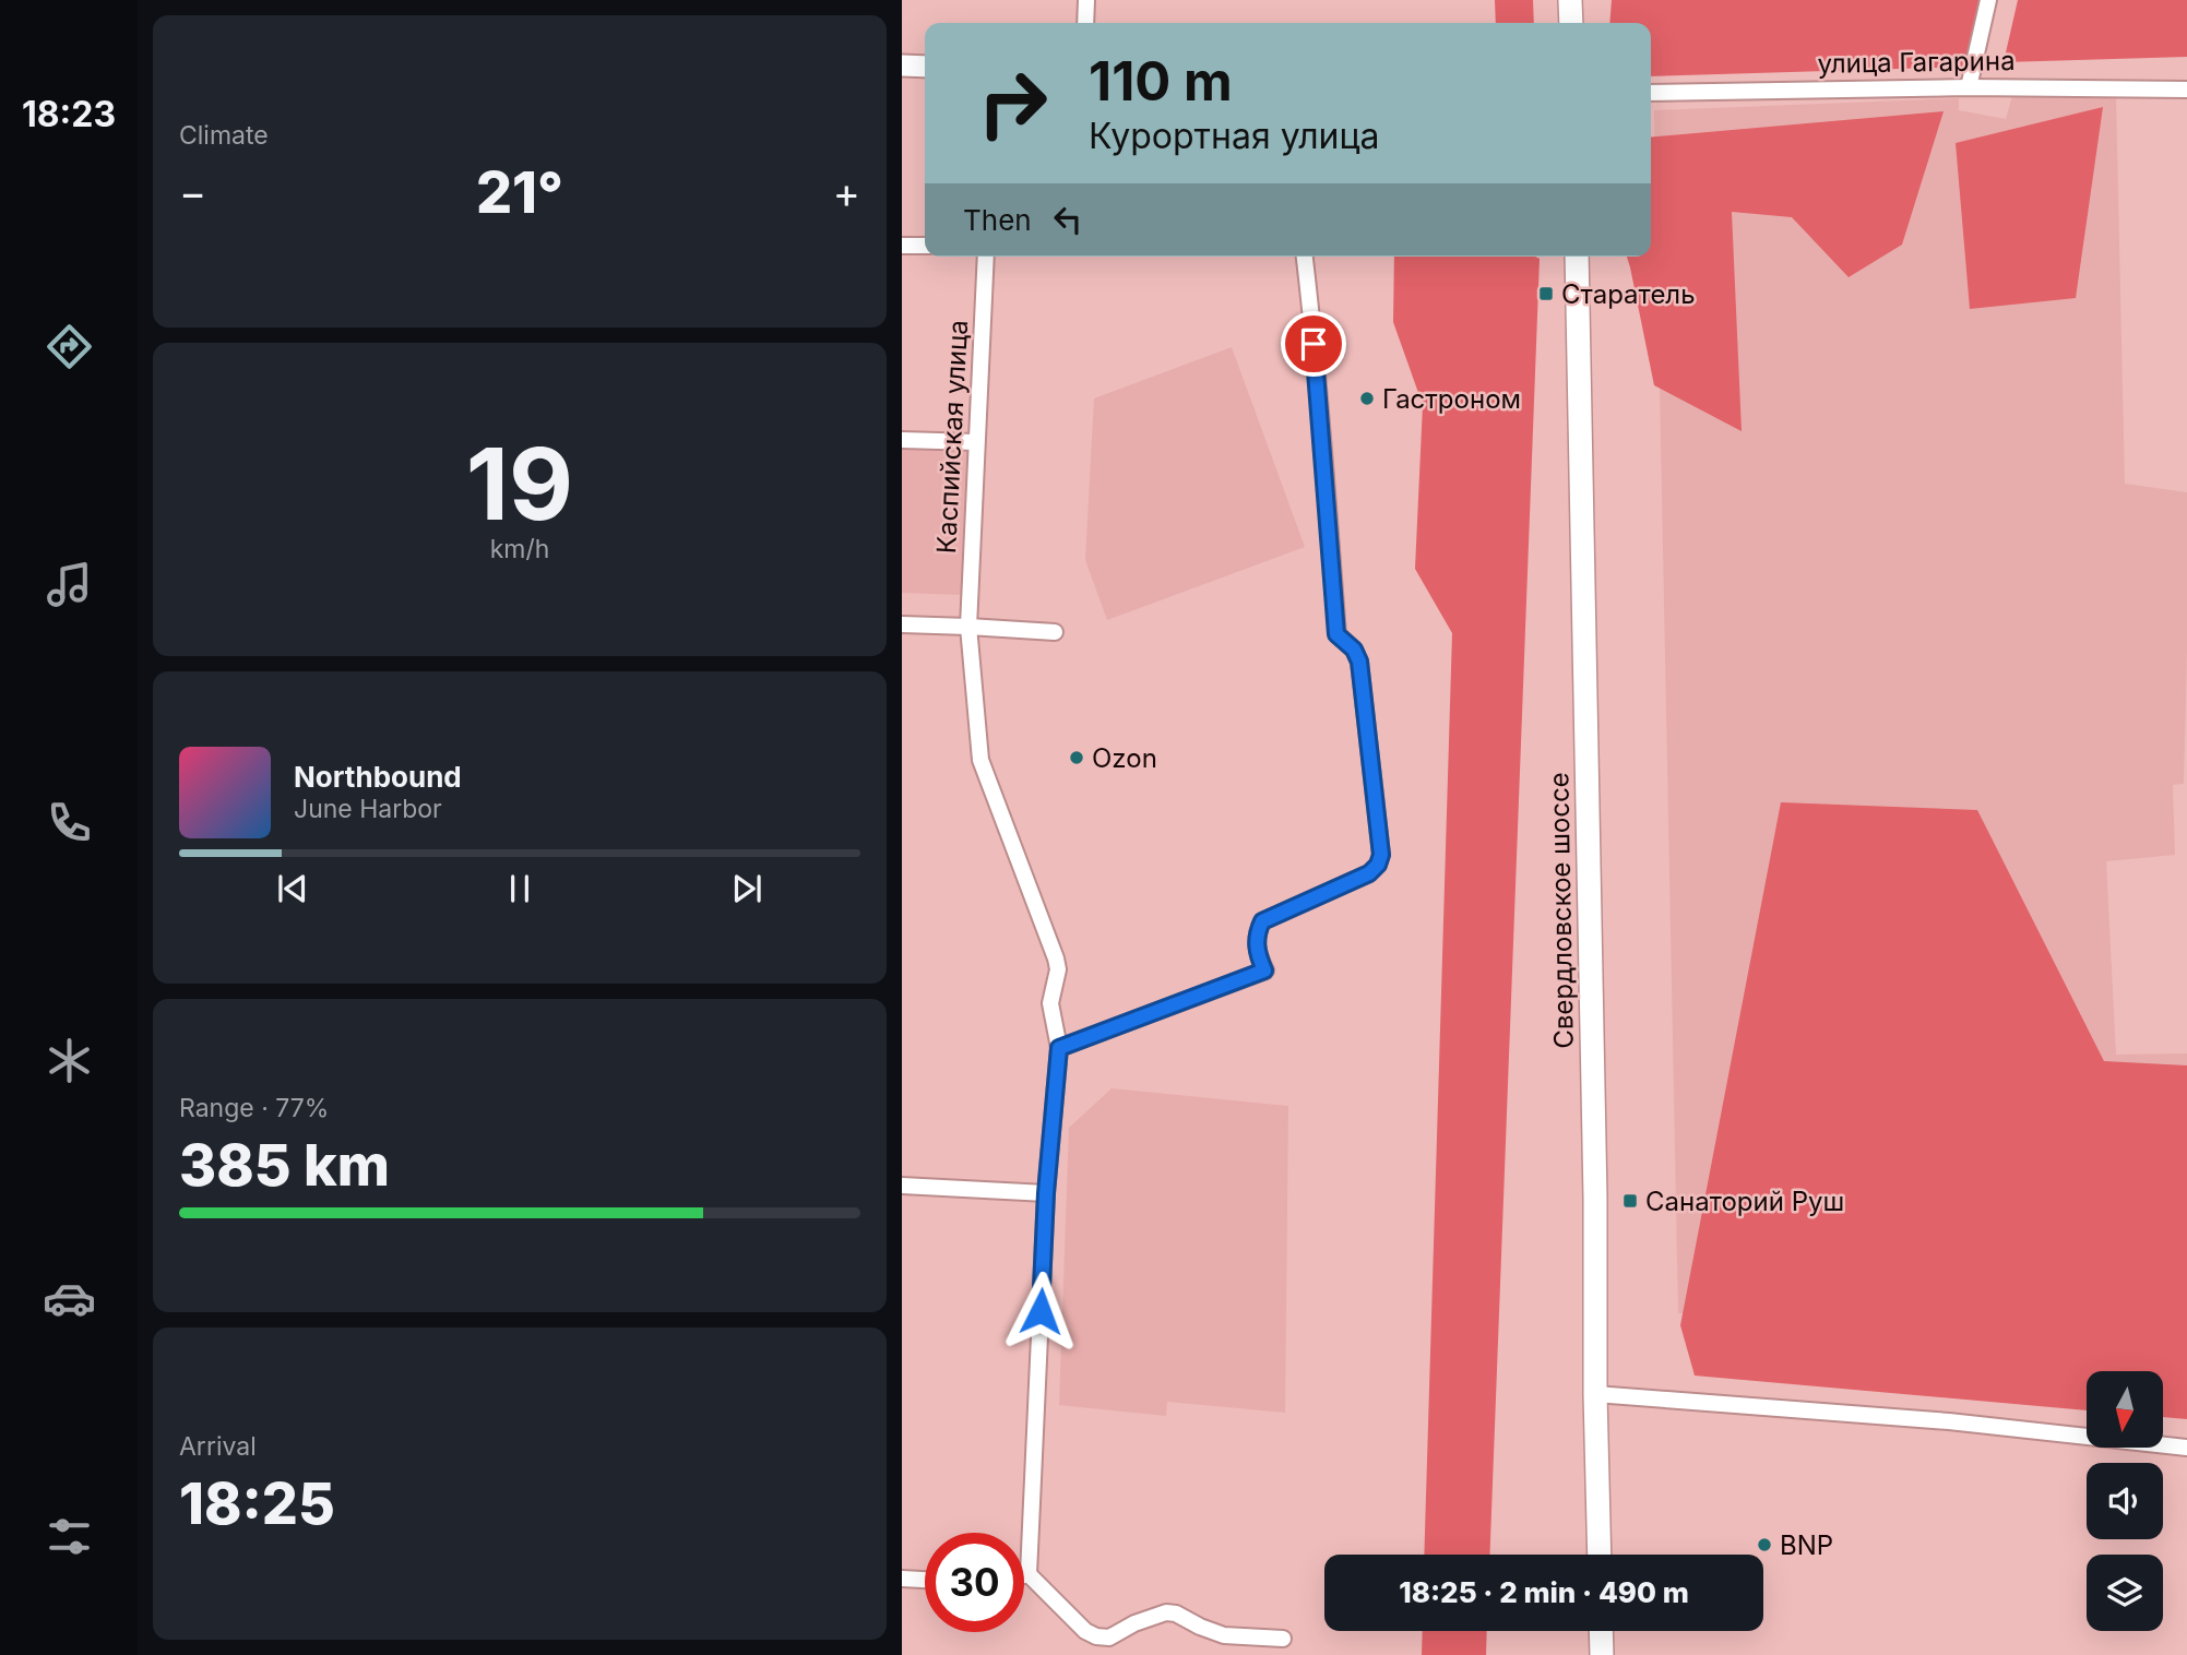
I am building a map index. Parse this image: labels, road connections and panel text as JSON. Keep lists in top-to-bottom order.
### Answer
{
  "streets": {
    "main road": ["Свердловское шоссе"],
    "street": ["улица Гагарина", "Каспийская улица"]
  },
  "places": {
    "transit": ["Старатель", "Санаторий Руш"],
    "other": ["Гастроном", "Ozon", "BNP"]
  },
  "north": "bottom",
  "page": {
    "tabs": "18:23",
    "tile": [
      "Climate",
      ["19", "km/h"],
      ["Range · 77%", "385 km"],
      ["Arrival", "18:25"]
    ],
    "turn": ["110 m", "Курортная улица"],
    "heat": ["−", "21°", "+"],
    "then": "Then",
    "song": ["Northbound", "June Harbor"],
    "limit": "30",
    "trip": "18:25 · 2 min · 490 m"
  }
}
